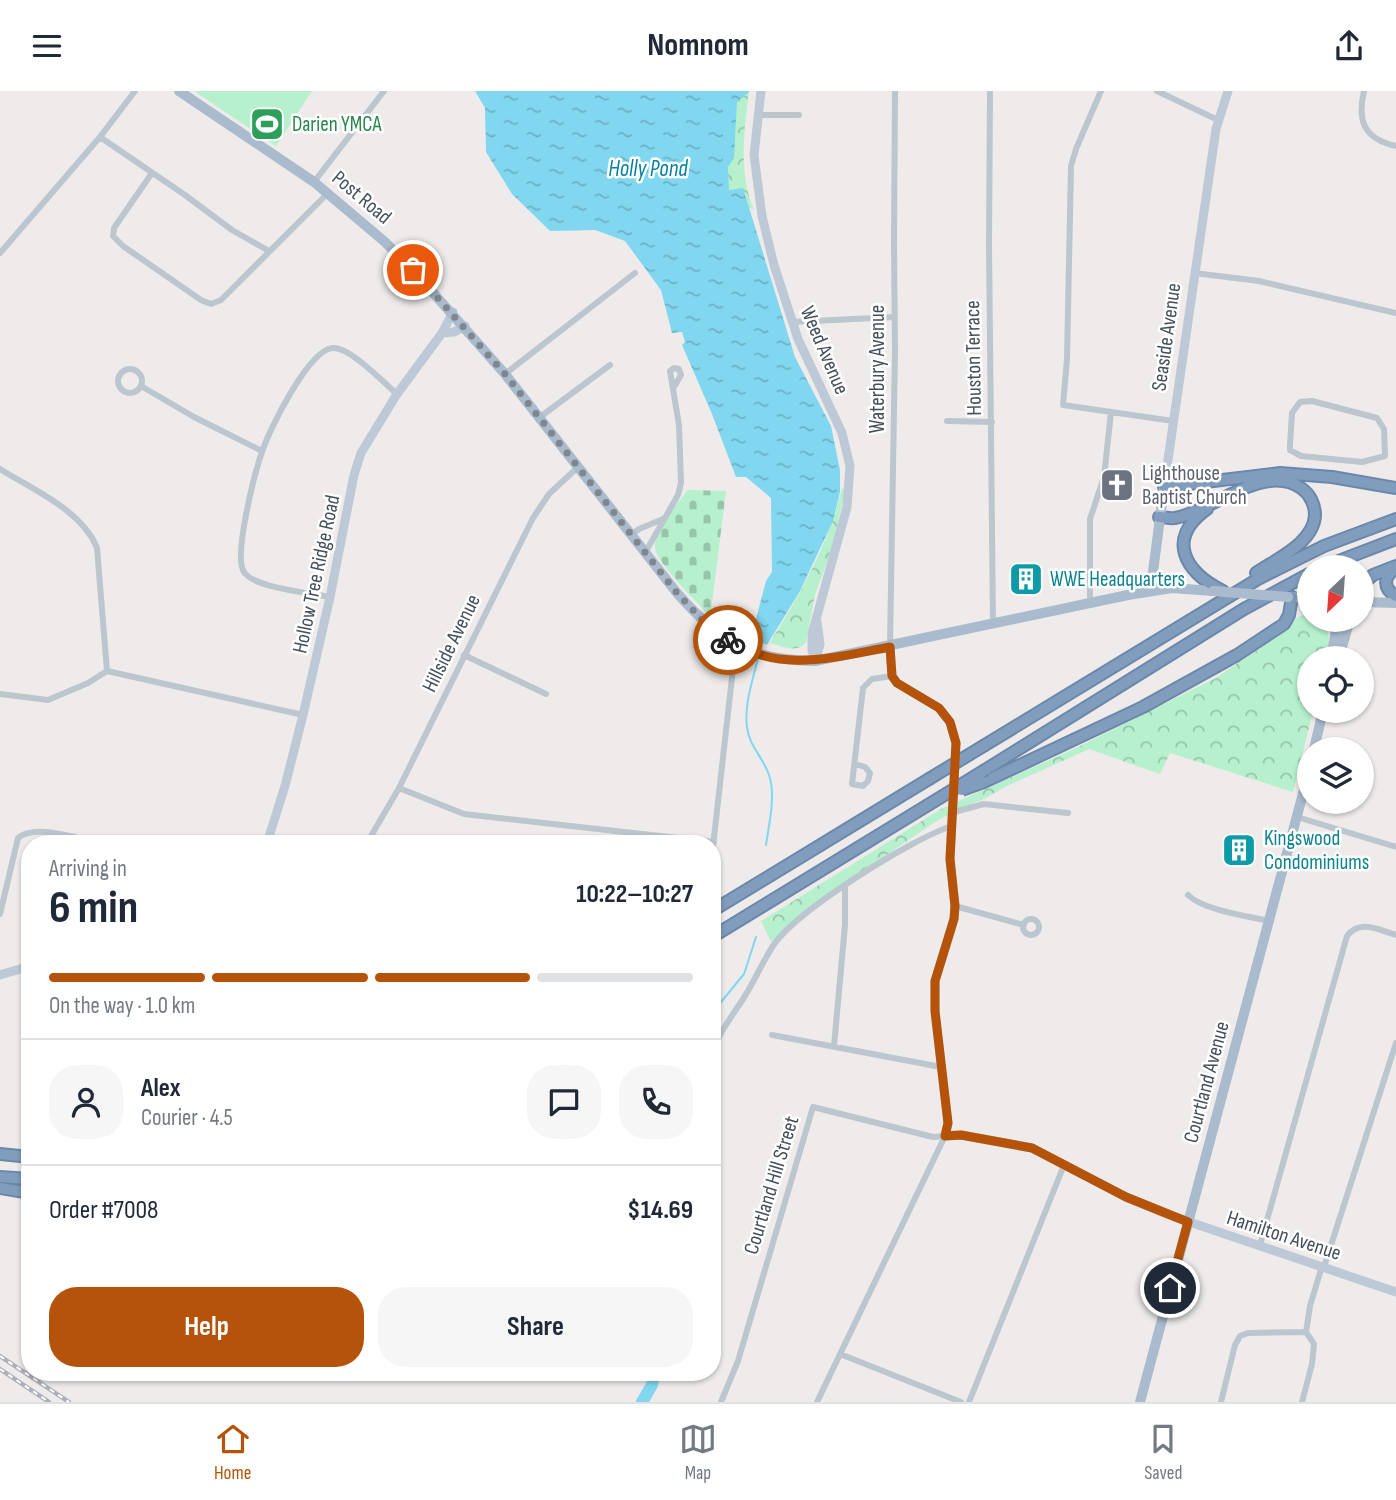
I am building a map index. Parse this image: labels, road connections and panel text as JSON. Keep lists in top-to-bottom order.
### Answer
{
  "streets": {
    "main road": ["Post Road", "Seaside Avenue", "Courtland Avenue"],
    "street": [
      "Weed Avenue",
      "Houston Terrace",
      "Waterbury Avenue",
      "Hollow Tree Ridge Road",
      "Hillside Avenue",
      "Courtland Hill Street",
      "Hamilton Avenue"
    ]
  },
  "crossings": [
    ["Post Road", "Seaside Avenue"],
    ["Post Road", "Weed Avenue"],
    ["Post Road", "Houston Terrace"],
    ["Post Road", "Waterbury Avenue"],
    ["Post Road", "Hollow Tree Ridge Road"],
    ["Post Road", "Hillside Avenue"],
    ["Courtland Avenue", "Hamilton Avenue"],
    ["Courtland Hill Street", "Hamilton Avenue"]
  ],
  "water": ["Holly Pond"],
  "places": {
    "sports": ["Darien YMCA"],
    "church": ["Lighthouse Baptist Church"],
    "building": ["WWE Headquarters", "Kingswood Condominiums"]
  },
  "north": "bottom left",
  "page": {
    "header": "Nomnom",
    "heading": ["6 min", "Arriving in", "10:22–10:27"],
    "panel": [
      "Alex",
      "Courier · 4.5",
      "Order #7008",
      "$14.69"
    ],
    "bar": "On the way · 1.0 km",
    "buttons": ["Help", "Share"],
    "tabs": ["Home", "Map", "Saved"]
  }
}
